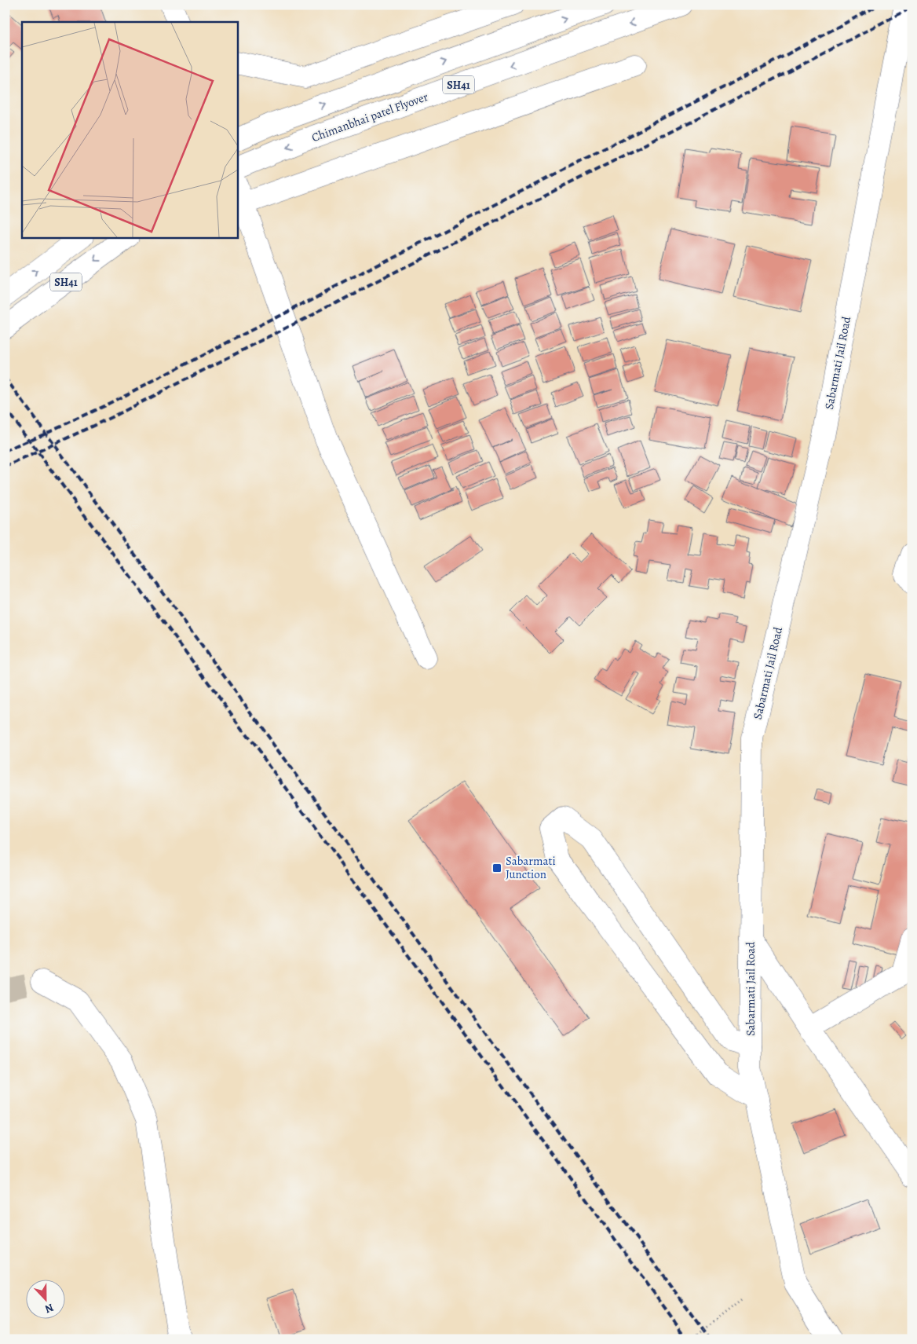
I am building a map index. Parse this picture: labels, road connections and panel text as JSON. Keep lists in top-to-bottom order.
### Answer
{
  "streets": {
    "street": ["SH41", "Chimanbhai patel Flyover", "Sabarmati Jail Road"]
  },
  "places": {
    "transit": ["Sabarmati Junction"]
  },
  "north": "bottom"
}
